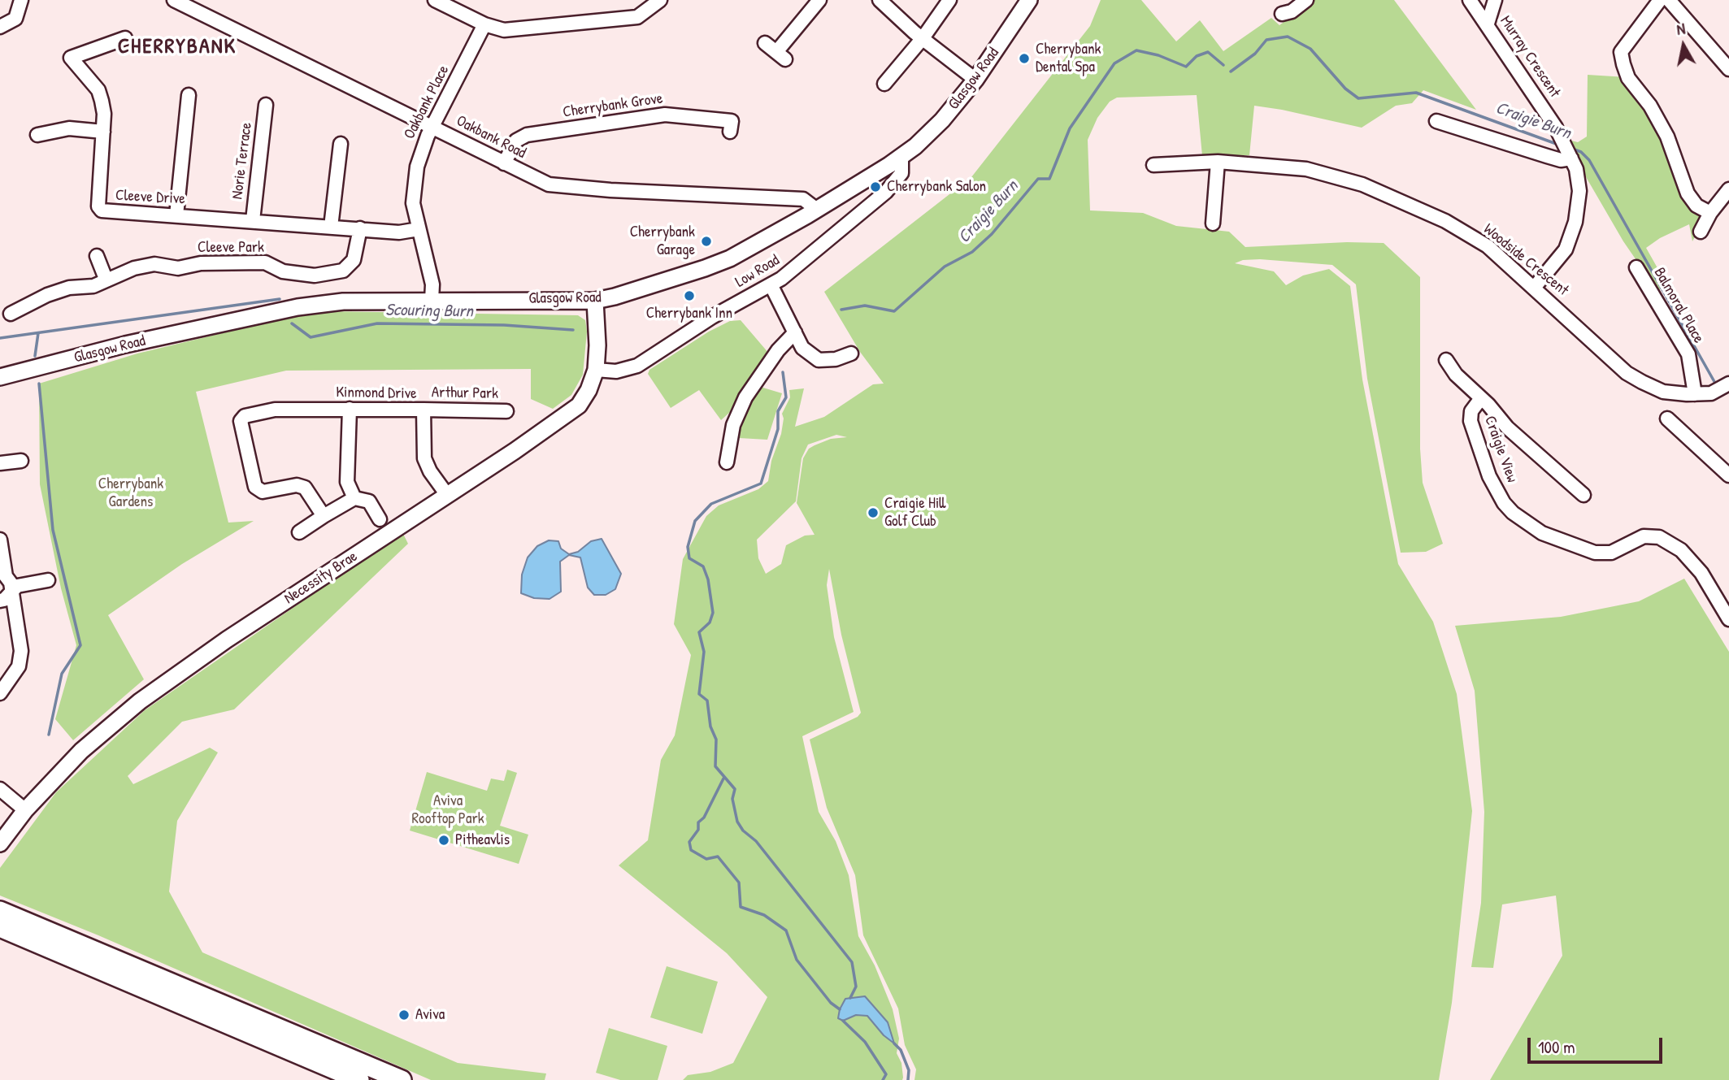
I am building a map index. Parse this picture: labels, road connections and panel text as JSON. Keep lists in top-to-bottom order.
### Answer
{
  "streets": {
    "main road": ["Glasgow Road", "Necessity Brae"],
    "street": [
      "Murray Crescent",
      "Oakbank Place",
      "Cherrybank Grove",
      "Oakbank Road",
      "Norie Terrace",
      "Cleeve Drive",
      "Cleeve Park",
      "Woodside Crescent",
      "Low Road",
      "Balmoral Place",
      "Kinmond Drive",
      "Arthur Park",
      "Craigie View"
    ]
  },
  "crossings": [
    ["Murray Crescent", "Woodside Crescent"],
    ["Glasgow Road", "Oakbank Place"],
    ["Glasgow Road", "Oakbank Road"],
    ["Glasgow Road", "Low Road"],
    ["Glasgow Road", "Necessity Brae"],
    ["Oakbank Place", "Oakbank Road"],
    ["Oakbank Place", "Cleeve Drive"],
    ["Cherrybank Grove", "Oakbank Road"],
    ["Norie Terrace", "Cleeve Drive"],
    ["Cleeve Drive", "Cleeve Park"],
    ["Woodside Crescent", "Balmoral Place"],
    ["Low Road", "Necessity Brae"],
    ["Kinmond Drive", "Arthur Park"],
    ["Kinmond Drive", "Necessity Brae"]
  ],
  "districts": ["CHERRYBANK"],
  "water": ["Craigie Burn", "Scouring Burn"],
  "parks": ["Cherrybank Gardens", "Aviva Rooftop Park"],
  "places": [
    "Cherrybank Dental Spa",
    "Cherrybank Salon",
    "Cherrybank Garage",
    "Cherrybank Inn",
    "Craigie Hill Golf Club",
    "Pitheavlis",
    "Aviva"
  ],
  "scale_bar": "100 m",
  "north": "top"
}
